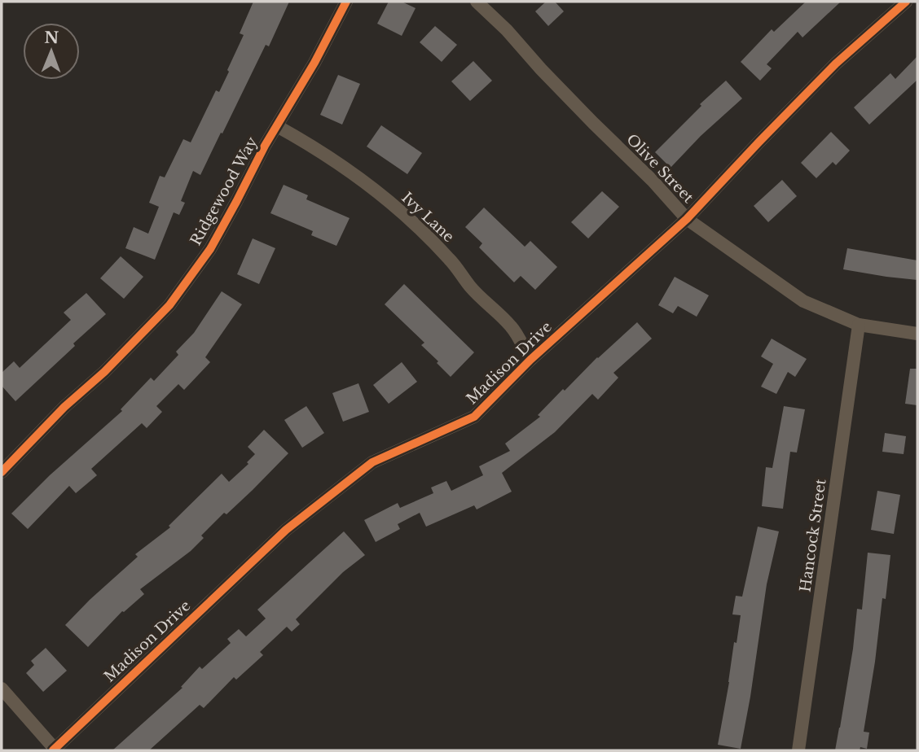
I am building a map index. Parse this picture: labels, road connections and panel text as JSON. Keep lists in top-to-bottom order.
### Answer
{
  "streets": {
    "street": [
      "Olive Street",
      "Ridgewood Way",
      "Ivy Lane",
      "Madison Drive",
      "Hancock Street"
    ]
  },
  "crossings": [
    ["Olive Street", "Madison Drive"],
    ["Olive Street", "Hancock Street"],
    ["Ridgewood Way", "Ivy Lane"],
    ["Ivy Lane", "Madison Drive"]
  ],
  "north": "top"
}
